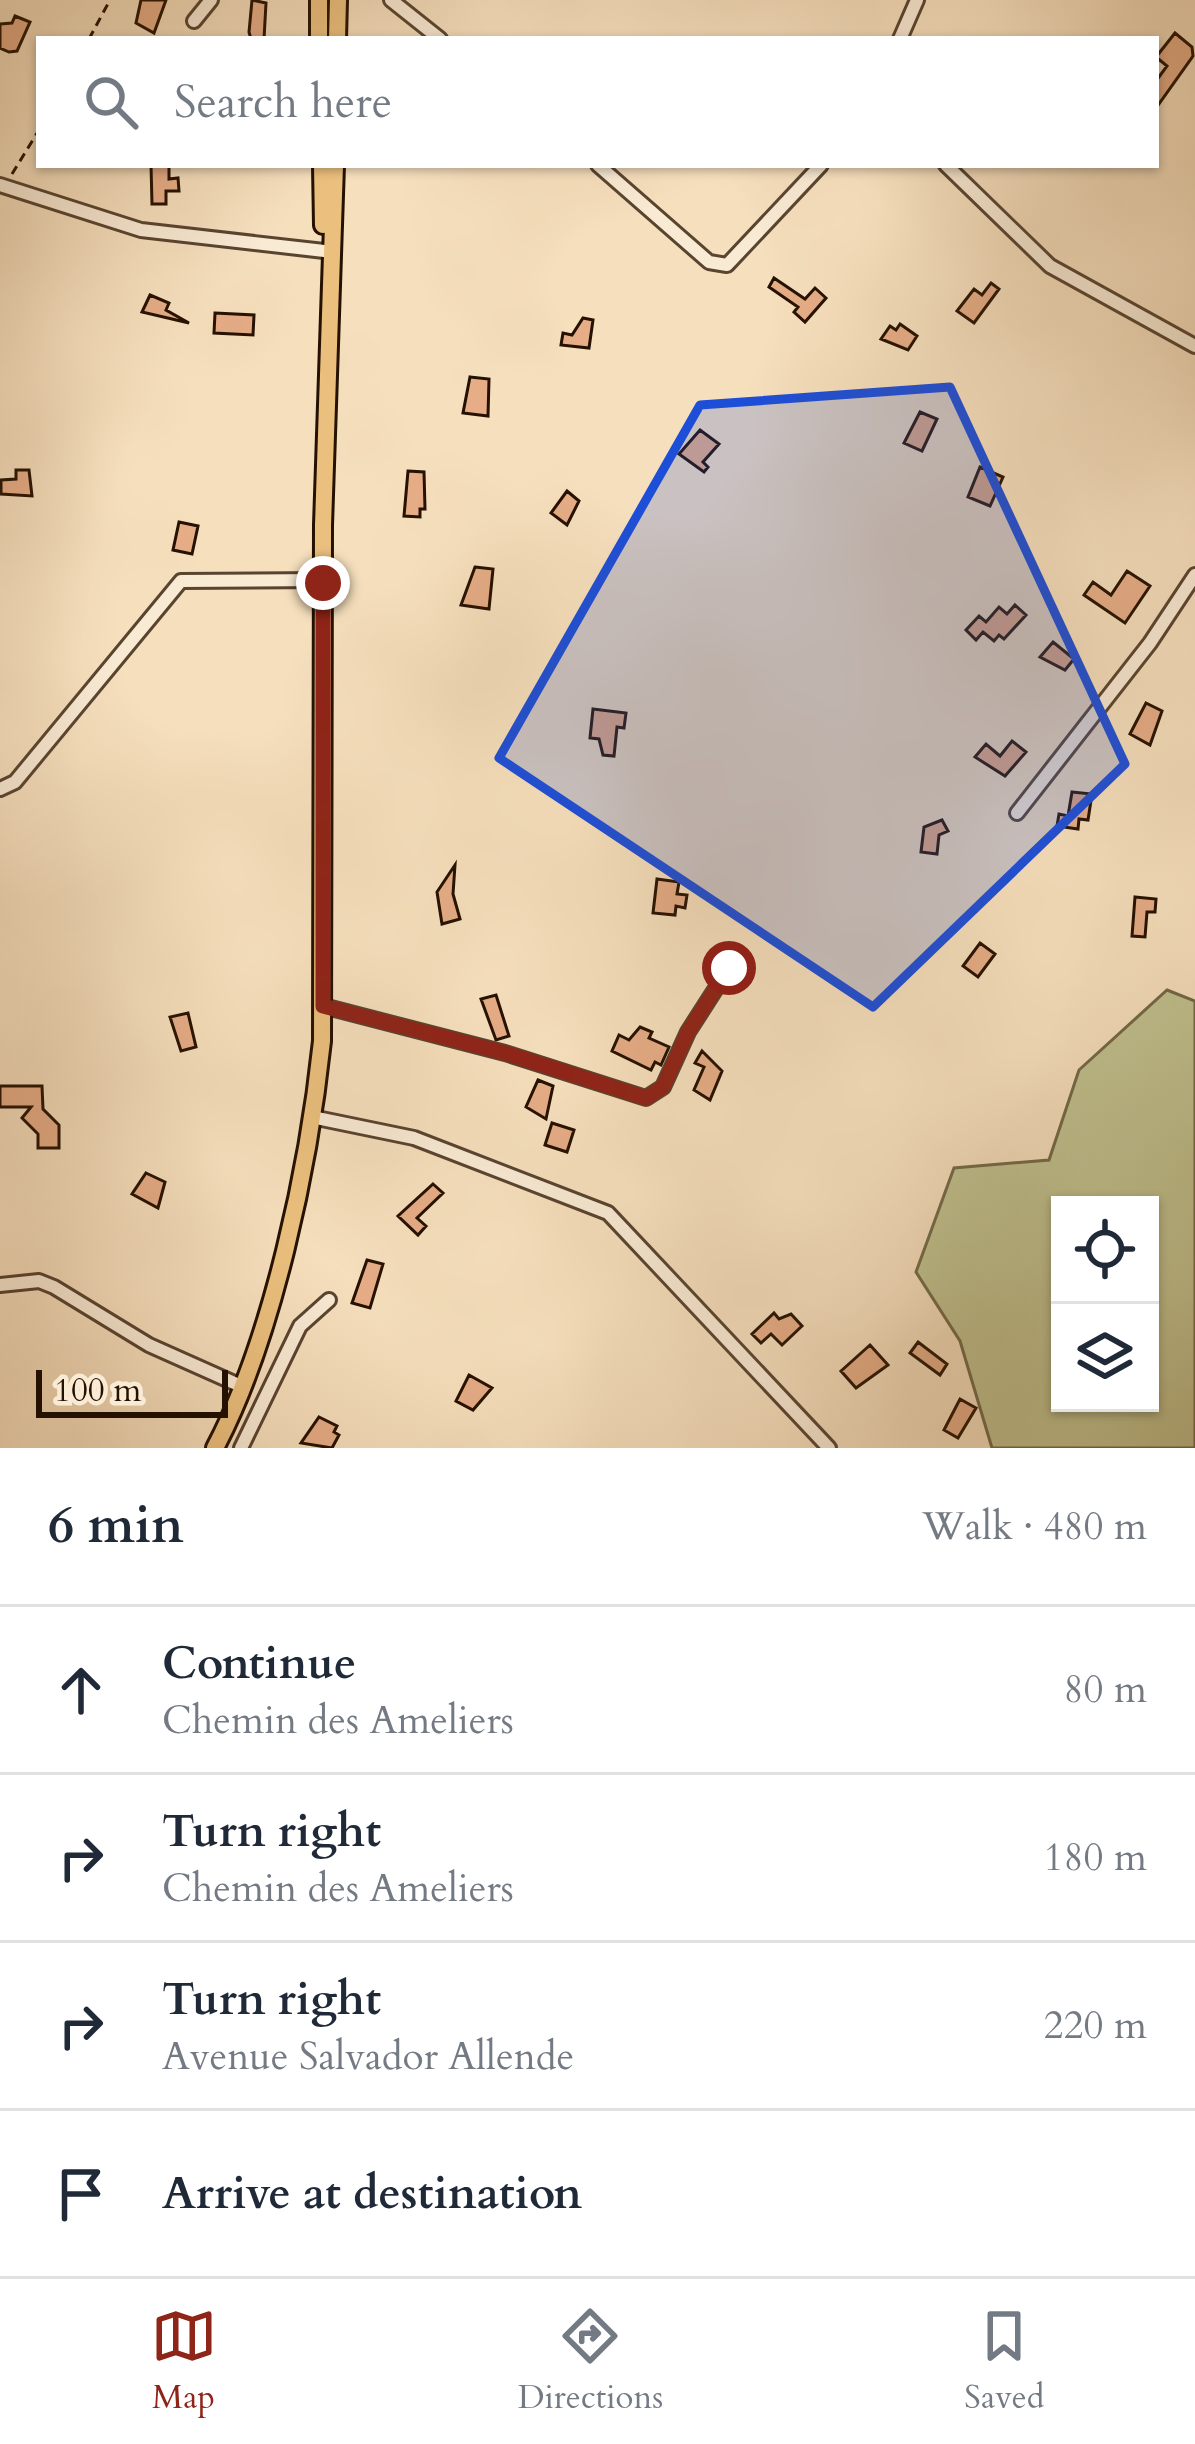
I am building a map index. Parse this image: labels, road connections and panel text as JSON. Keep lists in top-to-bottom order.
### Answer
{
  "scale_bar": "100 m",
  "page": {
    "search": "Search here",
    "scale": "100 m",
    "heading": ["6 min", "Walk · 480 m"],
    "list": [
      ["Continue", "Chemin des Ameliers", "80 m"],
      ["Turn right", "Chemin des Ameliers", "180 m"],
      ["Turn right", "Avenue Salvador Allende", "220 m"],
      "Arrive at destination"
    ],
    "nav": ["Map", "Directions", "Saved"]
  }
}
